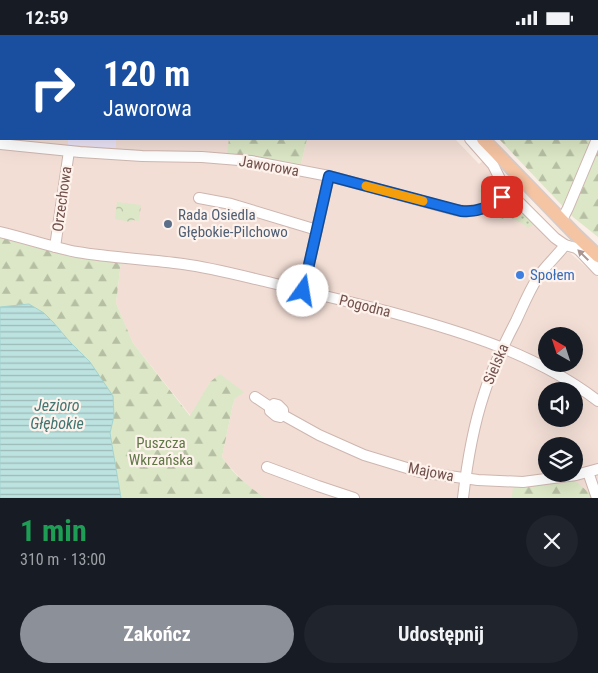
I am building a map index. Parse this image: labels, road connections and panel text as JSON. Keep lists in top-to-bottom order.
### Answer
{
  "streets": {
    "street": [
      "Jaworowa",
      "Orzechowa",
      "Pogodna",
      "Sielska",
      "Majowa"
    ]
  },
  "crossings": [
    ["Jaworowa", "Orzechowa"],
    ["Orzechowa", "Pogodna"],
    ["Pogodna", "Sielska"],
    ["Sielska", "Majowa"]
  ],
  "water": ["Jezioro Głębokie"],
  "parks": ["Puszcza Wkrzańska"],
  "places": ["Rada Osiedla Głębokie-Pilchowo", "Społem"],
  "north": "top left",
  "page": {
    "status": "12:59",
    "turn": ["120 m", "Jaworowa"],
    "heading": ["1 min", "310 m · 13:00"],
    "buttons": ["Zakończ", "Udostępnij"]
  }
}
